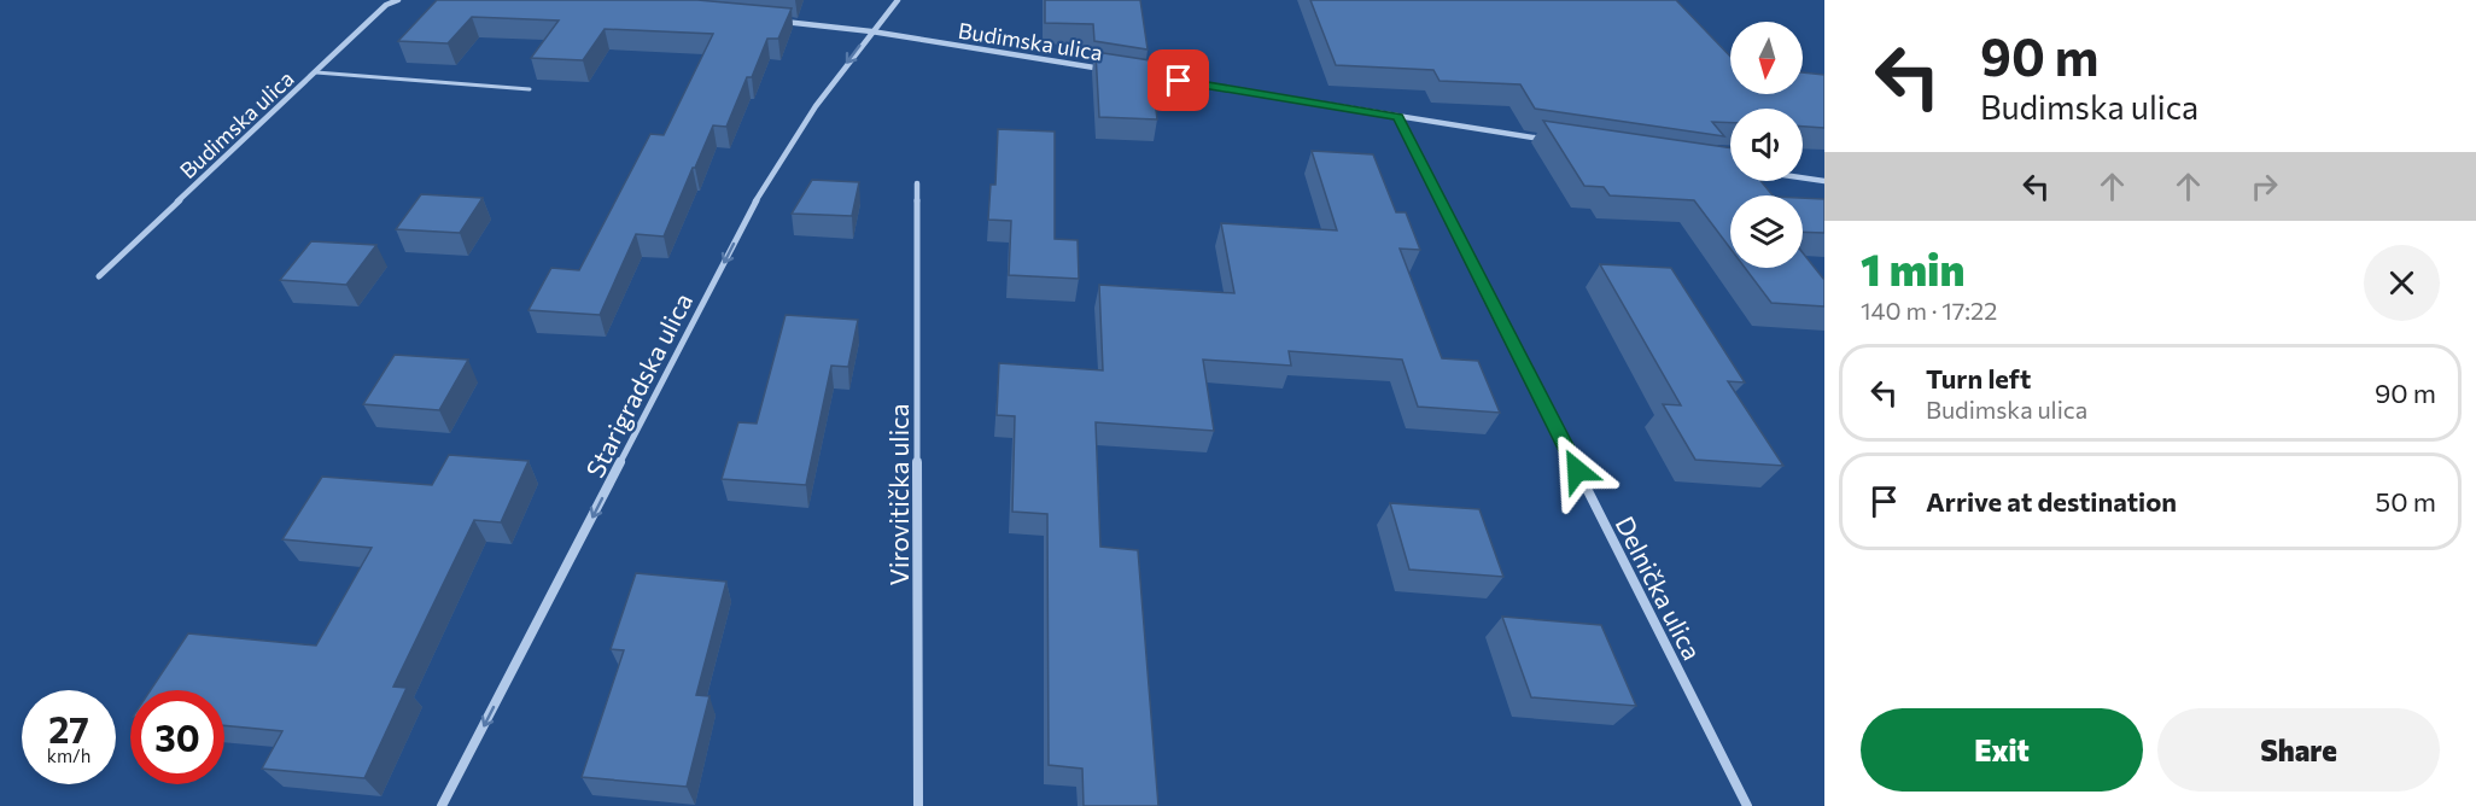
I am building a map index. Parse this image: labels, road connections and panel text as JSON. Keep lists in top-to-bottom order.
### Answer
{
  "streets": {
    "street": [
      "Budimska ulica",
      "Starigradska ulica",
      "Virovitička ulica",
      "Delnička ulica"
    ]
  },
  "crossings": [
    ["Budimska ulica", "Starigradska ulica"],
    ["Budimska ulica", "Delnička ulica"]
  ],
  "one_way": ["Starigradska ulica"],
  "north": "bottom",
  "page": {
    "turn": ["90 m", "Budimska ulica"],
    "heading": ["1 min", "140 m · 17:22"],
    "list": [
      {
        "name": "Turn left",
        "note": "Budimska ulica",
        "value": "90 m"
      },
      {
        "name": "Arrive at destination",
        "value": "50 m"
      }
    ],
    "speed": "27 km/h",
    "limit": "30",
    "buttons": ["Exit", "Share"]
  }
}
